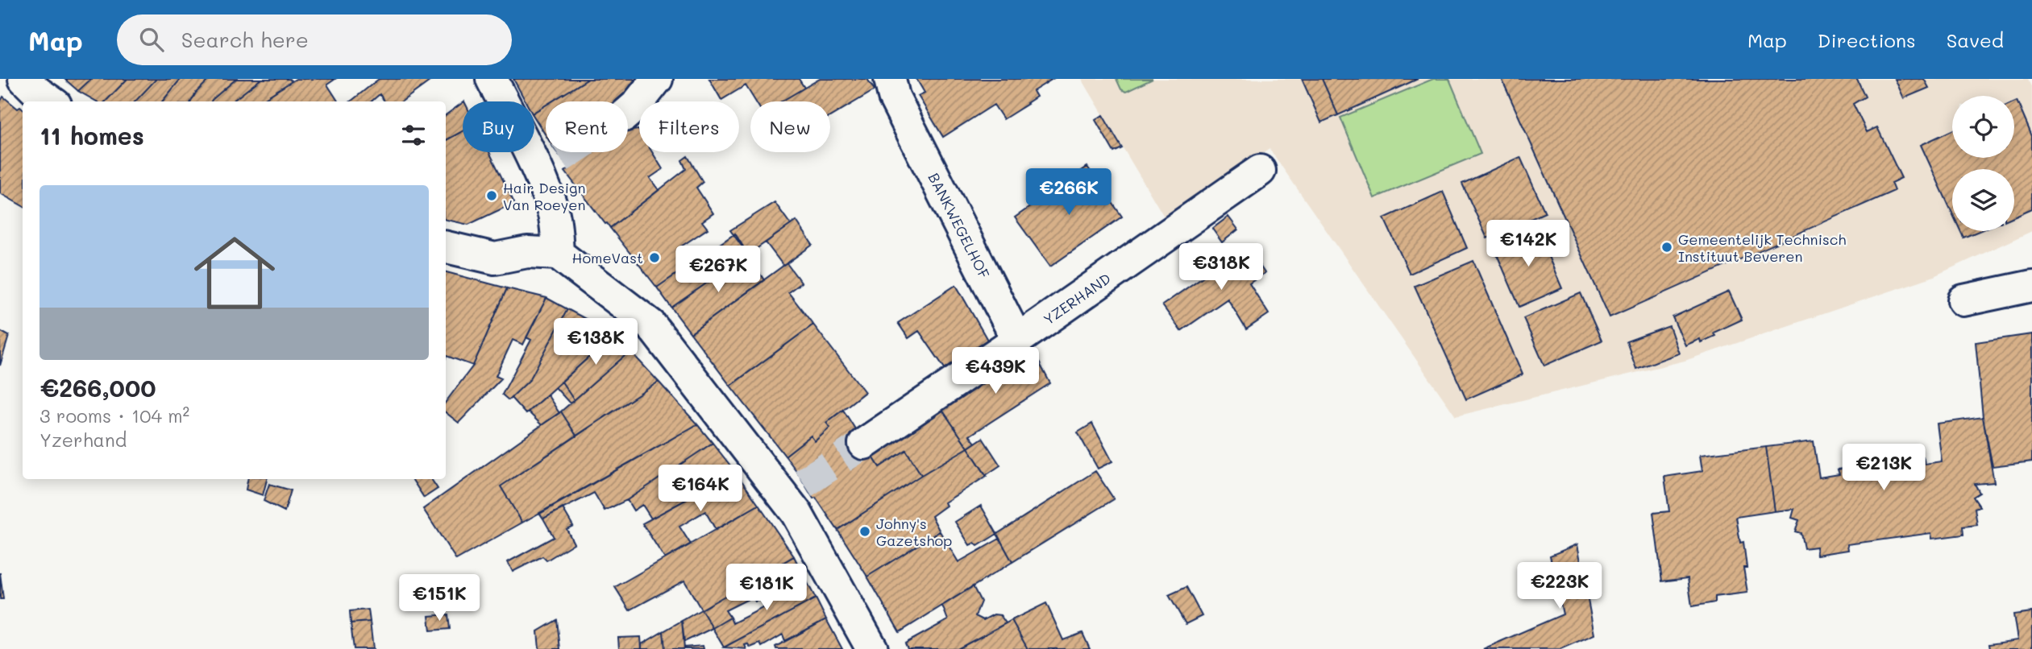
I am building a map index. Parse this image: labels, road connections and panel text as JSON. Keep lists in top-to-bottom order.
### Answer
{
  "streets": {
    "street": ["BANKWEGELHOF", "YZERHAND"]
  },
  "crossings": [
    ["BANKWEGELHOF", "YZERHAND"]
  ],
  "places": [
    "Hair Design Van Roeyen",
    "Gemeentelijk Technisch Instituut Beveren",
    "HomeVast",
    "Johny's Gazetshop"
  ],
  "page": {
    "header": "Map",
    "search": "Search here",
    "nav": ["Map", "Directions", "Saved"],
    "chip": [
      "Buy",
      "Rent",
      "Filters",
      "New"
    ],
    "heading": "11 homes",
    "price": [
      "€266K",
      "€142K",
      "€318K",
      "€267K",
      "€138K",
      "€439K",
      "€213K",
      "€164K",
      "€223K",
      "€181K",
      "€151K"
    ],
    "list": [
      {
        "name": "€266,000",
        "note": "3 rooms · 104 m² · Yzerhand"
      }
    ]
  }
}
